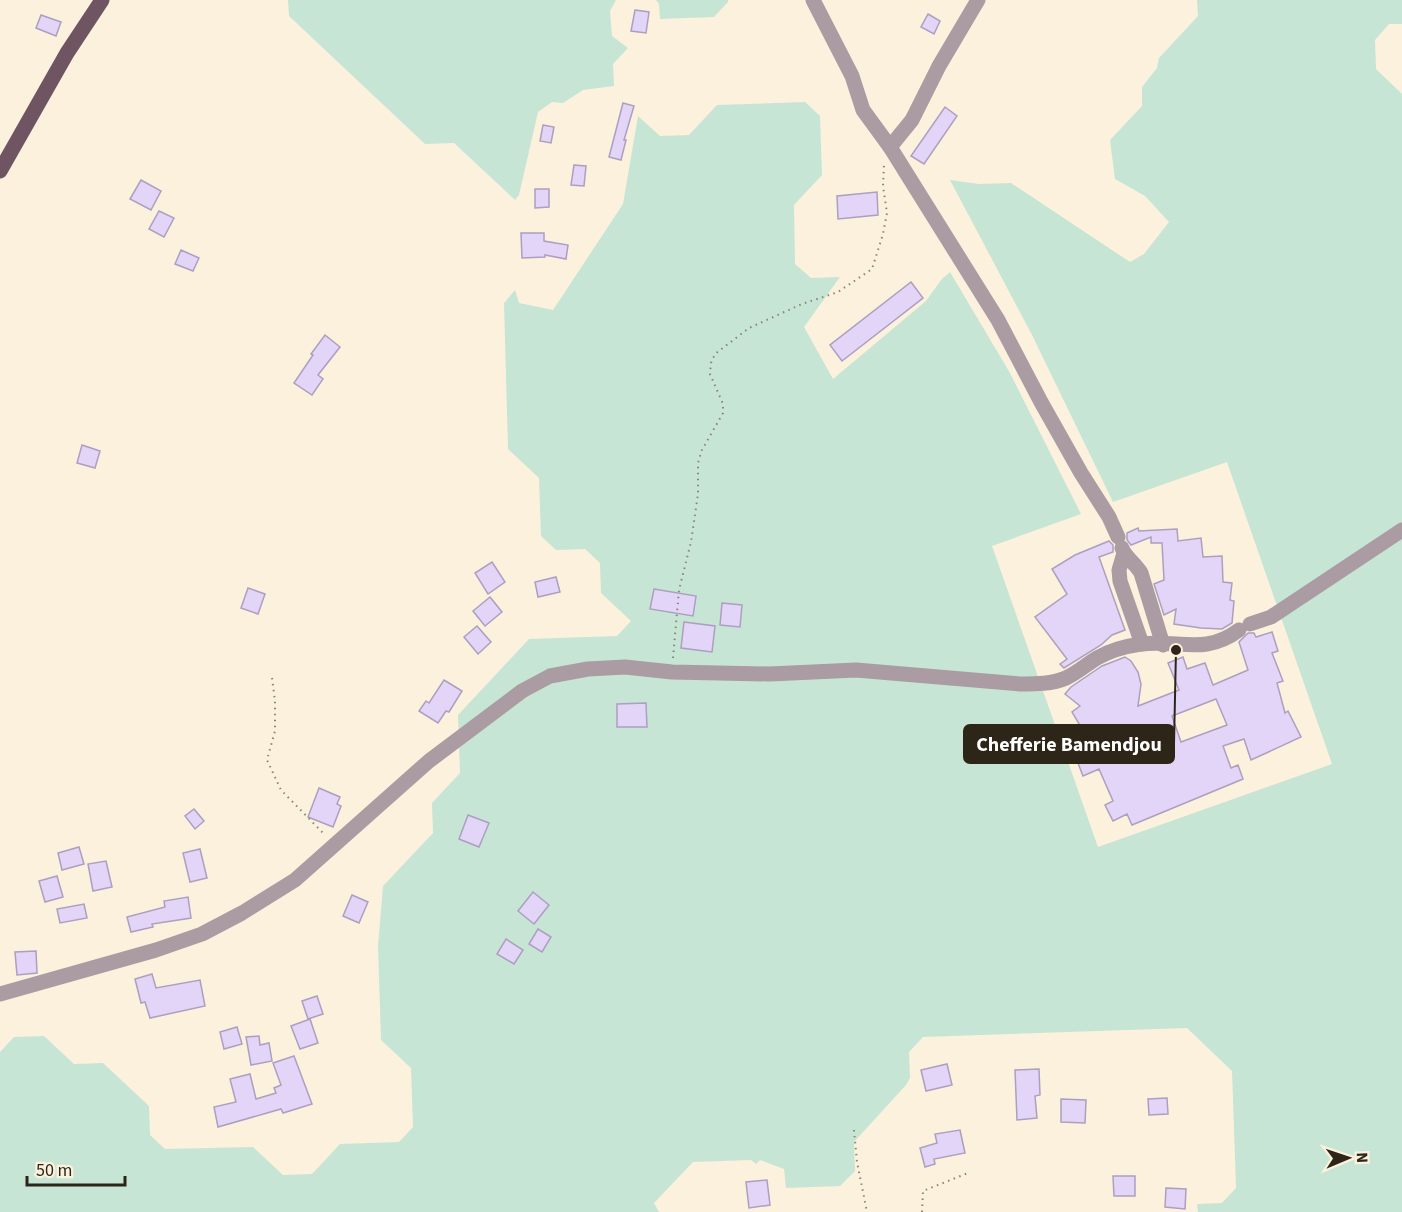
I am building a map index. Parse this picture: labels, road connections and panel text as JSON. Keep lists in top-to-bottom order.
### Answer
{
  "places": ["Chefferie Bamendjou"],
  "scale_bar": "50 m",
  "north": "right"
}
